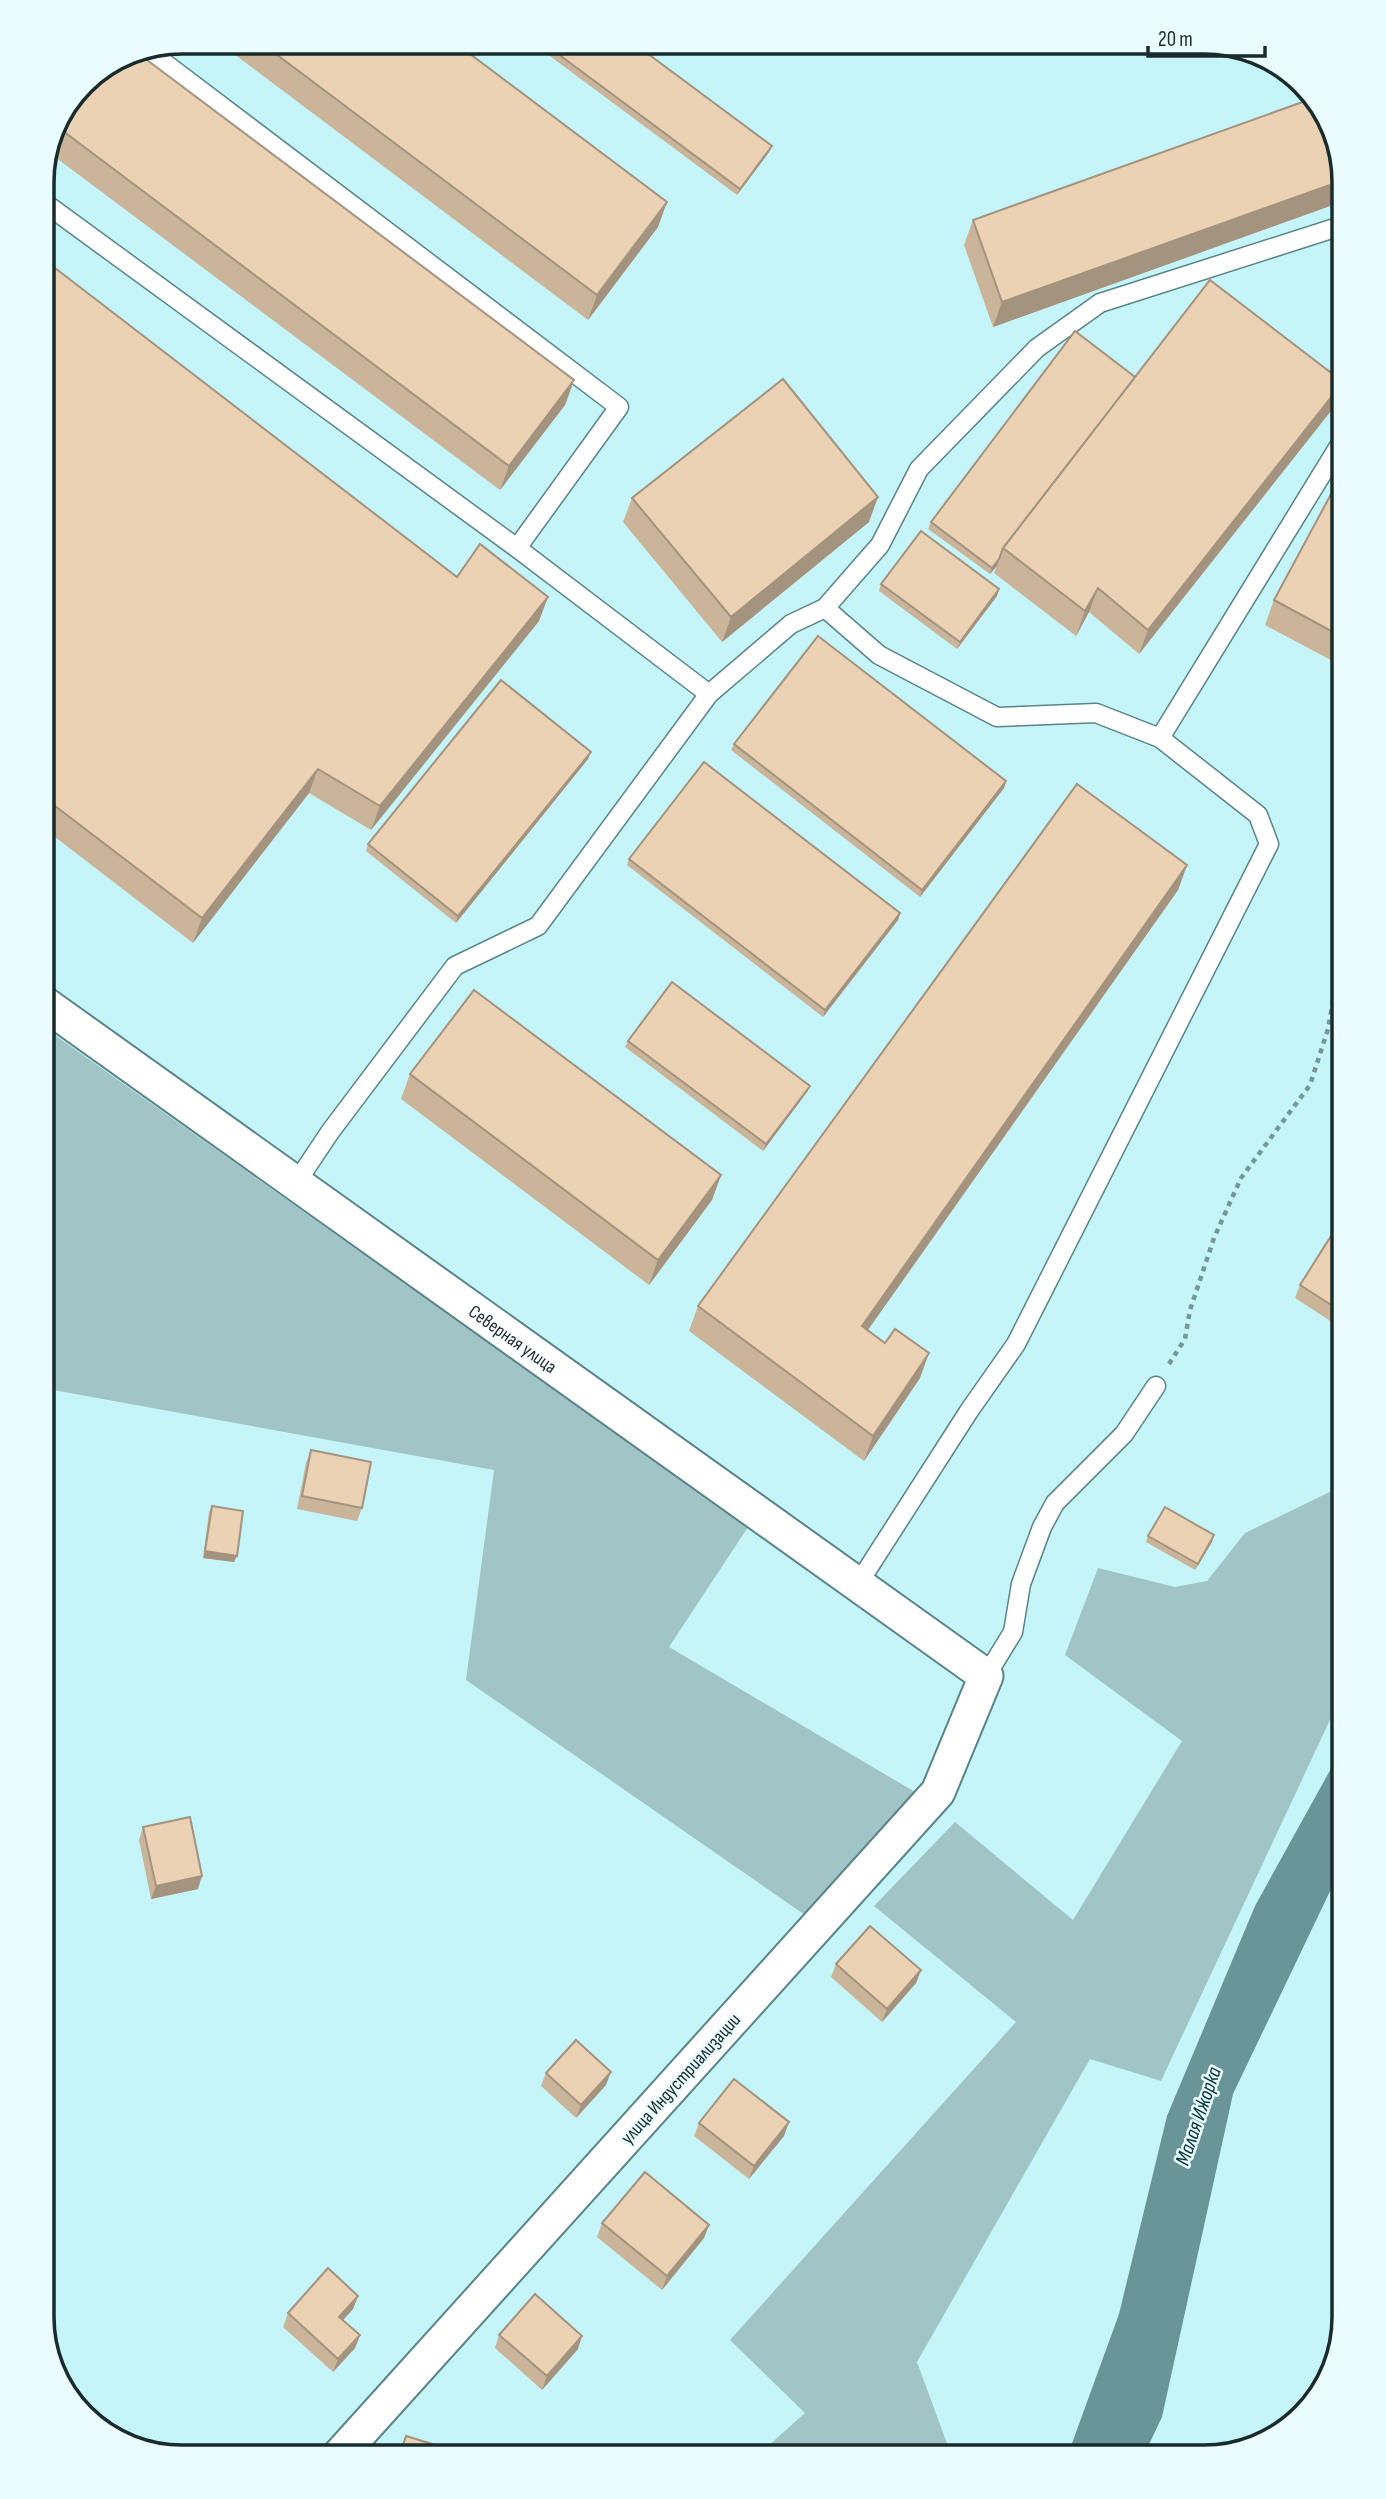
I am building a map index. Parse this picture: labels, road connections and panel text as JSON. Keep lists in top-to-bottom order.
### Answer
{
  "streets": {
    "street": ["Северная улица", "улица Индустриализации"]
  },
  "crossings": [
    ["Северная улица", "улица Индустриализации"]
  ],
  "water": ["Малая Ижорка"],
  "scale_bar": "20 m"
}
